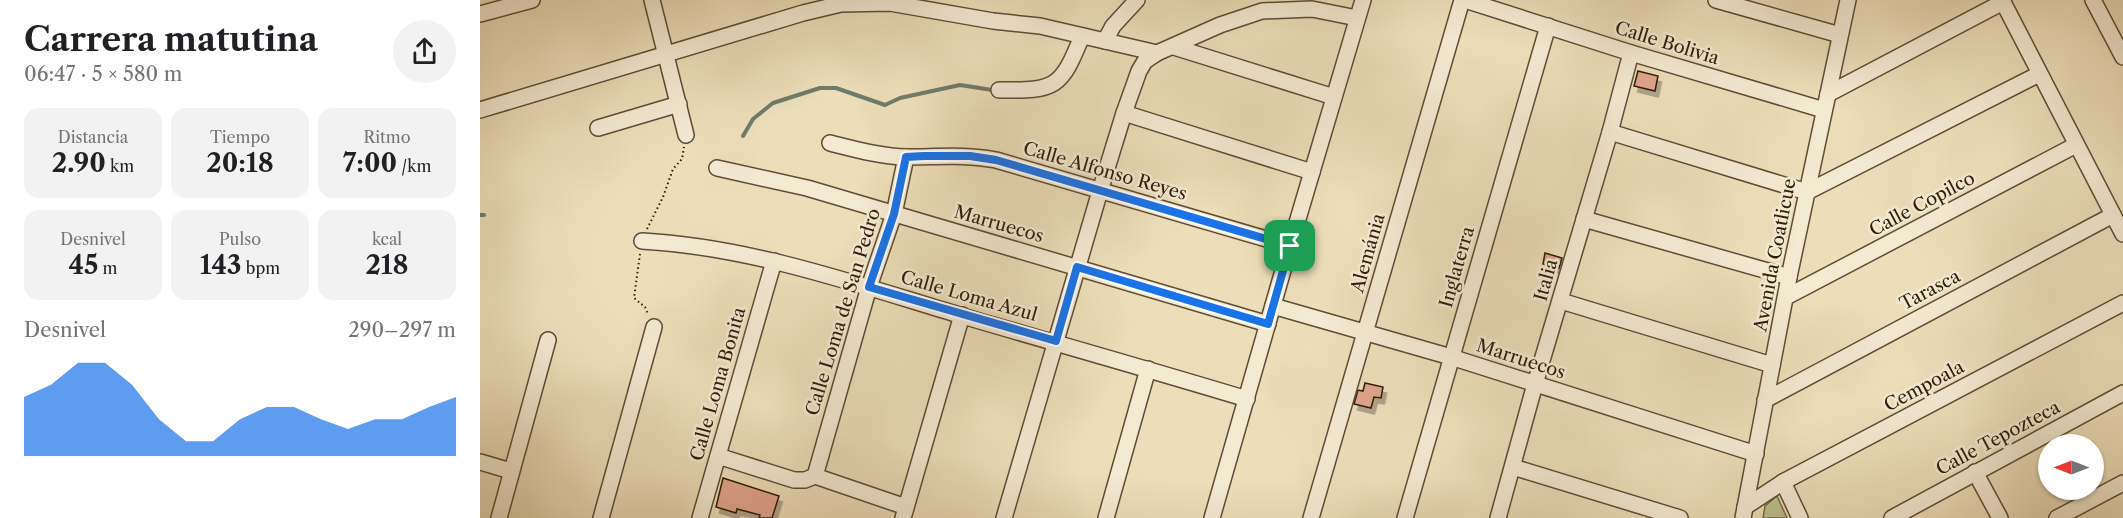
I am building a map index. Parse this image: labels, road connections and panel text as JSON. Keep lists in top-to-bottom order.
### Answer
{
  "streets": {
    "street": [
      "Calle Bolivia",
      "Calle Alfonso Reyes",
      "Calle Copilco",
      "Marruecos",
      "Alemánia",
      "Avenida Coatlicue",
      "Inglaterra",
      "Italia",
      "Tarasca",
      "Calle Loma Azul",
      "Calle Loma de San Pedro",
      "Calle Loma Bonita",
      "Cempoala",
      "Calle Tepozteca"
    ]
  },
  "crossings": [
    ["Calle Bolivia", "Alemánia"],
    ["Calle Bolivia", "Avenida Coatlicue"],
    ["Calle Bolivia", "Inglaterra"],
    ["Calle Bolivia", "Italia"],
    ["Calle Alfonso Reyes", "Calle Loma de San Pedro"],
    ["Calle Copilco", "Avenida Coatlicue"],
    ["Marruecos", "Alemánia"],
    ["Marruecos", "Avenida Coatlicue"],
    ["Marruecos", "Inglaterra"],
    ["Marruecos", "Italia"],
    ["Marruecos", "Calle Loma de San Pedro"],
    ["Avenida Coatlicue", "Tarasca"],
    ["Avenida Coatlicue", "Cempoala"],
    ["Calle Loma Azul", "Calle Loma de San Pedro"],
    ["Calle Loma Azul", "Calle Loma Bonita"]
  ],
  "north": "left",
  "page": {
    "heading": ["Carrera matutina", "06:47 · 5 × 580 m"],
    "stats": [
      ["Distancia", "2.90 km"],
      ["Tiempo", "20:18"],
      ["Ritmo", "7:00 /km"],
      ["Desnivel", "45 m"],
      ["Pulso", "143 bpm"],
      ["kcal", "218"]
    ],
    "chart": ["Desnivel", "290–297 m"]
  }
}
